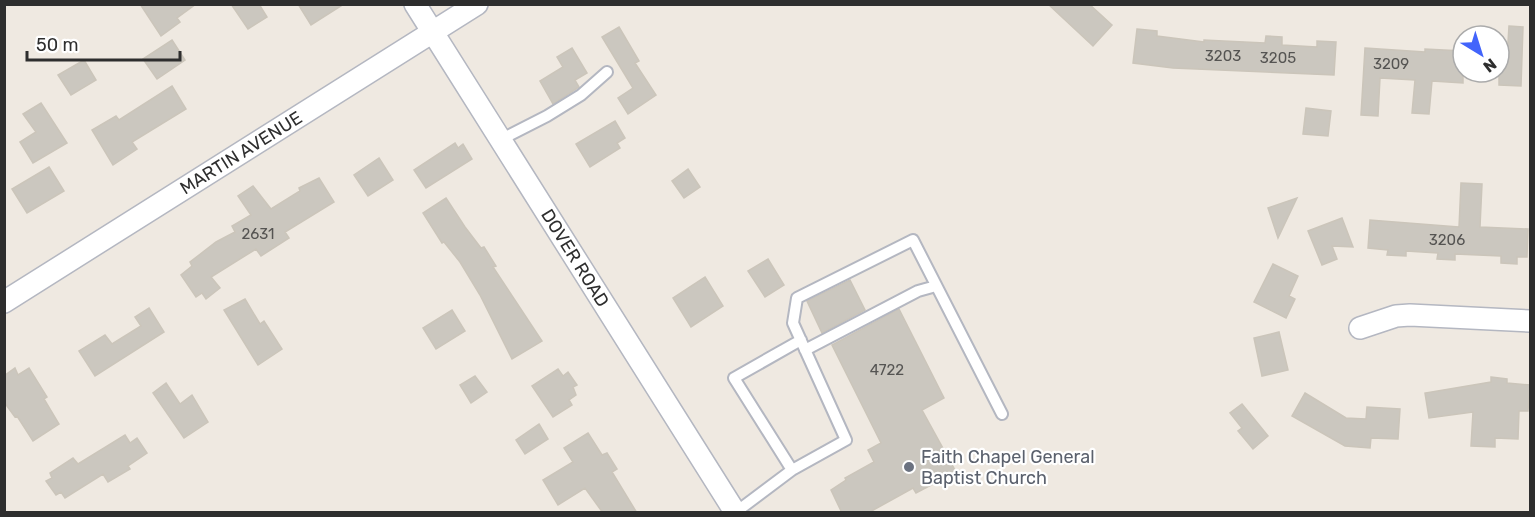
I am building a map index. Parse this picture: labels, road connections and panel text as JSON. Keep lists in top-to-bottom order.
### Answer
{
  "streets": {
    "street": ["MARTIN AVENUE", "DOVER ROAD"]
  },
  "crossings": [
    ["MARTIN AVENUE", "DOVER ROAD"]
  ],
  "places": ["Faith Chapel General Baptist Church"],
  "house_numbers": [
    "3203",
    "3205",
    "3209",
    "2631",
    "3206",
    "4722"
  ],
  "scale_bar": "50 m",
  "north": "bottom right"
}
